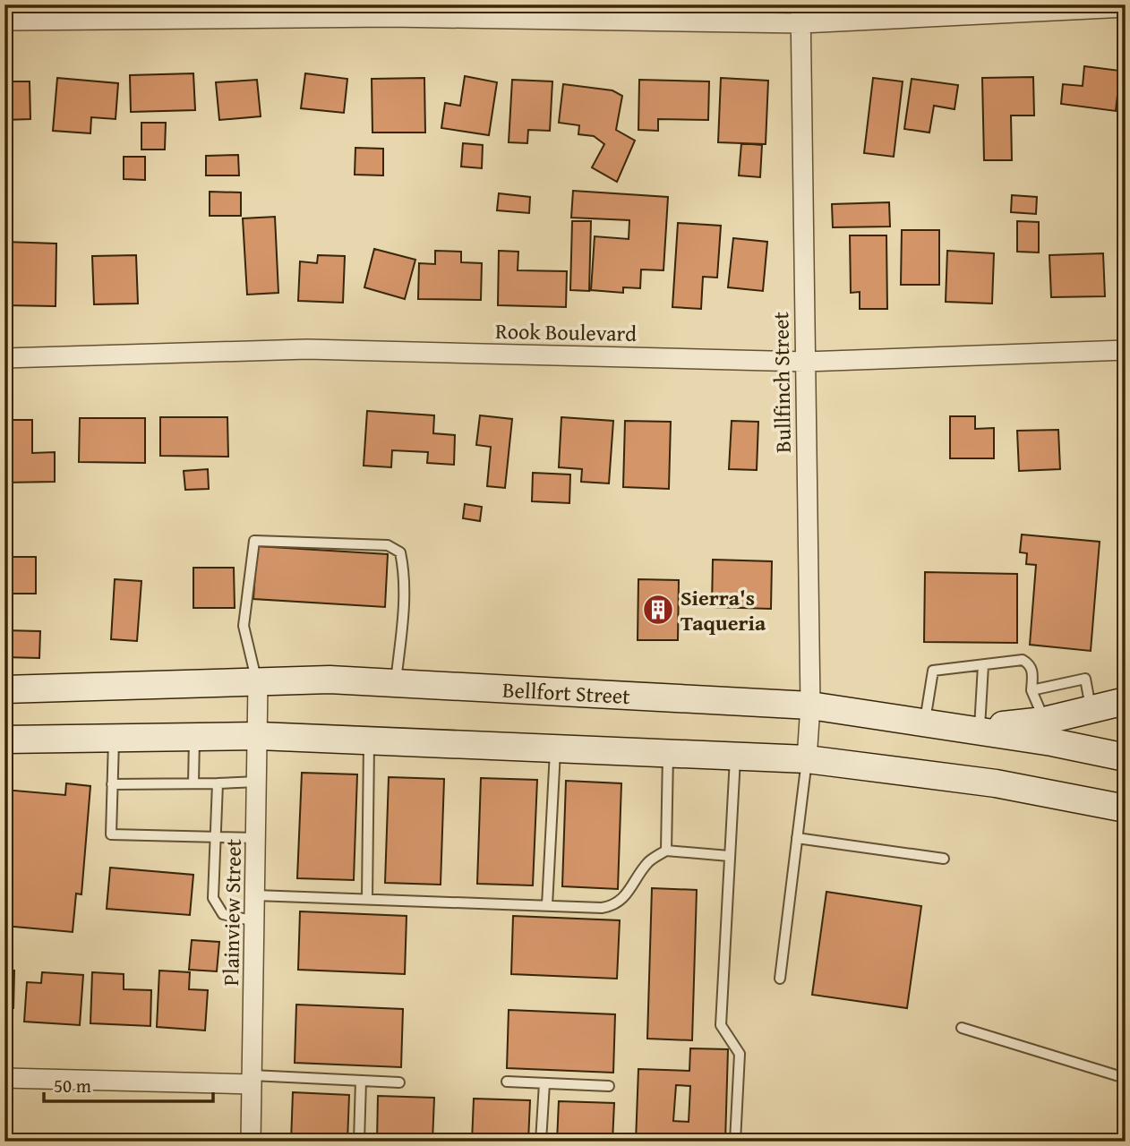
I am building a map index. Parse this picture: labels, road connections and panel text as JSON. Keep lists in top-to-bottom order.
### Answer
{
  "streets": {
    "main road": ["Bellfort Street"],
    "street": ["Rook Boulevard", "Bullfinch Street", "Plainview Street"]
  },
  "crossings": [
    ["Rook Boulevard", "Bullfinch Street"],
    ["Bullfinch Street", "Bellfort Street"],
    ["Bellfort Street", "Plainview Street"]
  ],
  "places": {
    "building": ["Sierra's Taqueria"]
  },
  "scale_bar": "50 m"
}
